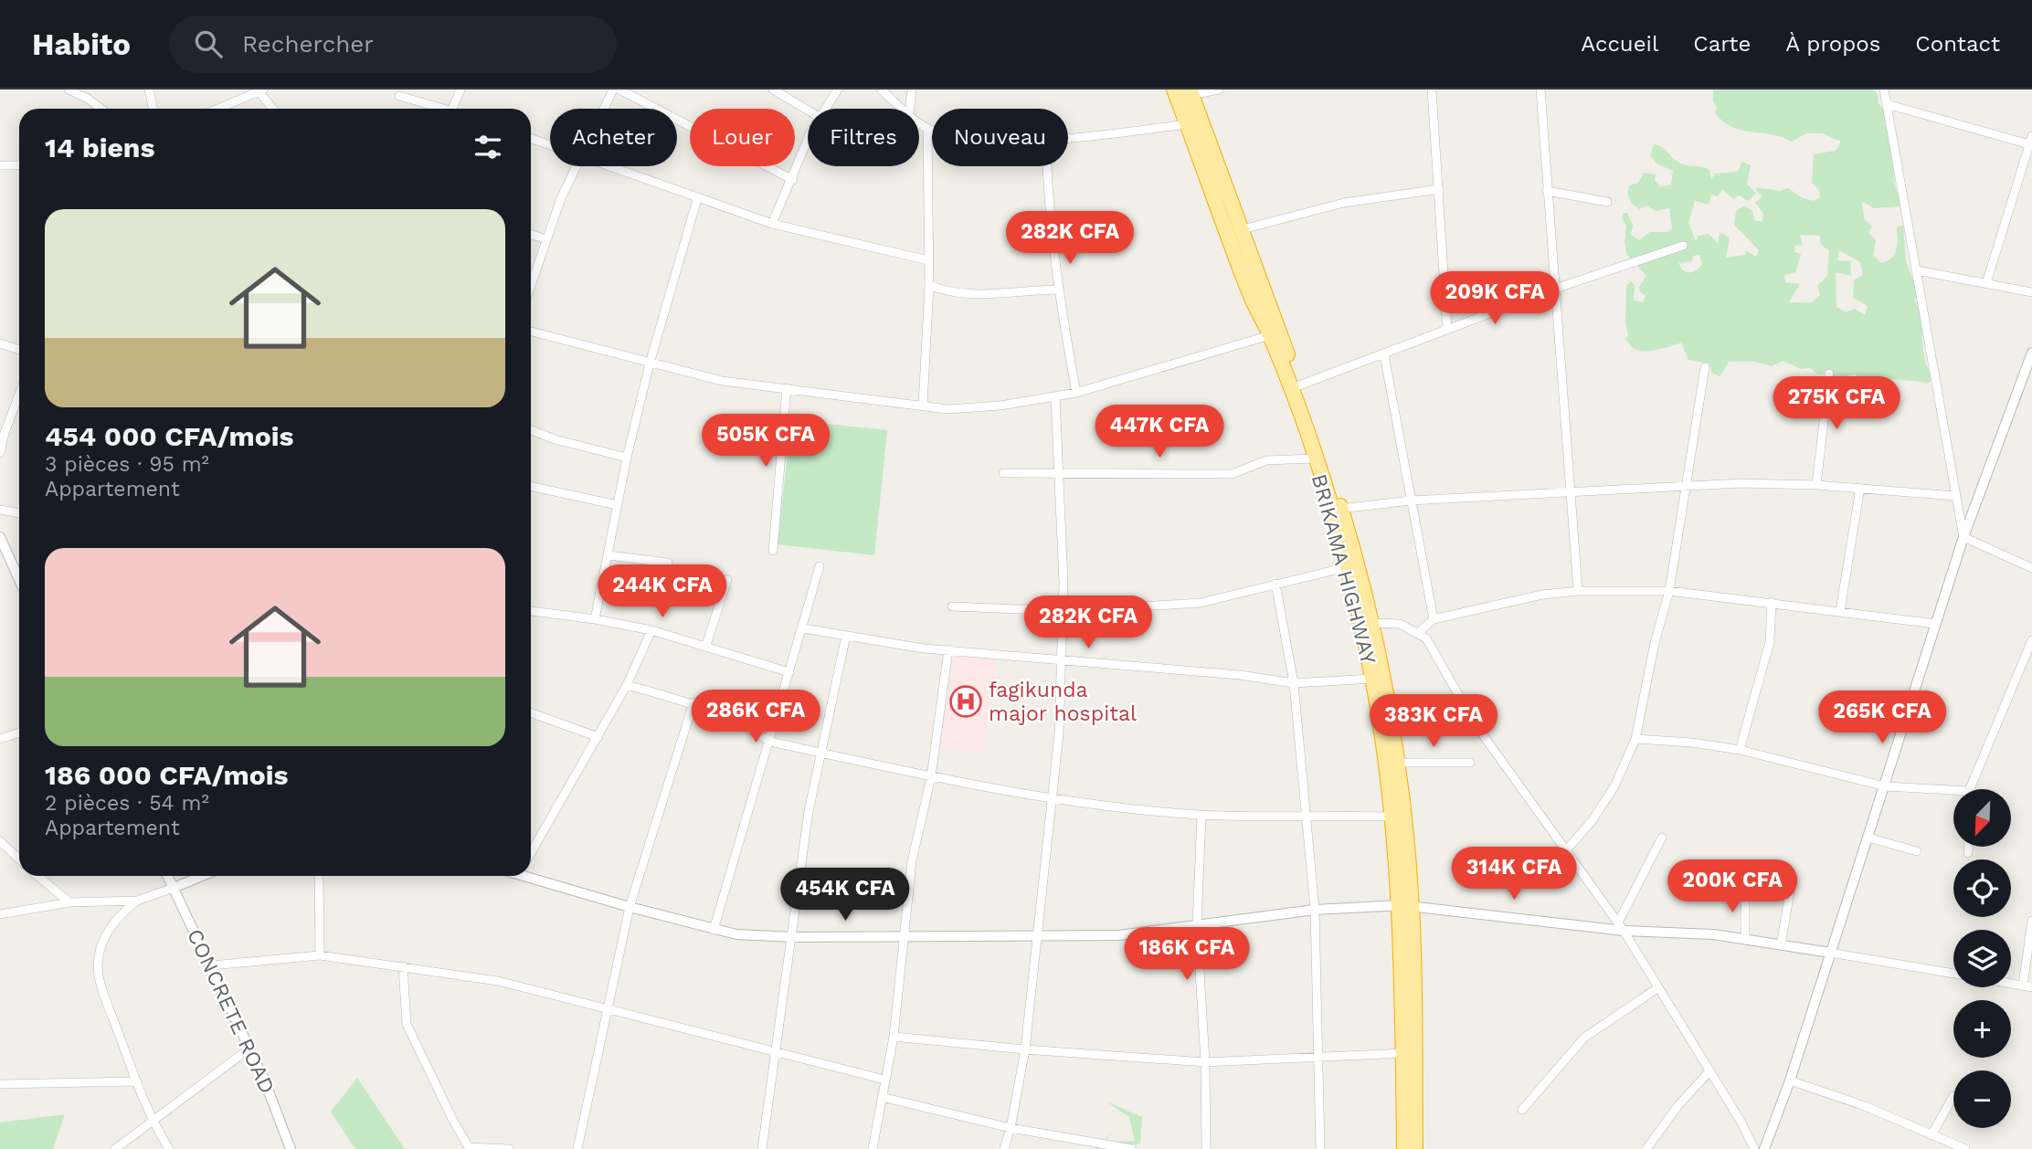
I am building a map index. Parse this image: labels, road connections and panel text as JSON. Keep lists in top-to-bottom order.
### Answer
{
  "streets": {
    "highway": ["BRIKAMA HIGHWAY"],
    "street": ["CONCRETE ROAD"]
  },
  "places": {
    "hospital": ["fagikunda major hospital"]
  },
  "north": "bottom left",
  "page": {
    "header": "Habito",
    "search": "Rechercher",
    "nav": [
      "Accueil",
      "Carte",
      "À propos",
      "Contact"
    ],
    "chip": [
      "Acheter",
      "Louer",
      "Filtres",
      "Nouveau"
    ],
    "heading": "14 biens",
    "list": [
      {
        "name": "454 000 CFA/mois",
        "note": "3 pièces · 95 m² · Appartement"
      },
      {
        "name": "186 000 CFA/mois",
        "note": "2 pièces · 54 m² · Appartement"
      }
    ],
    "price": [
      "282K CFA",
      "209K CFA",
      "275K CFA",
      "447K CFA",
      "505K CFA",
      "244K CFA",
      "282K CFA",
      "286K CFA",
      "265K CFA",
      "383K CFA",
      "314K CFA",
      "200K CFA",
      "454K CFA",
      "186K CFA"
    ],
    "map_buttons": ["+", "−"]
  }
}
